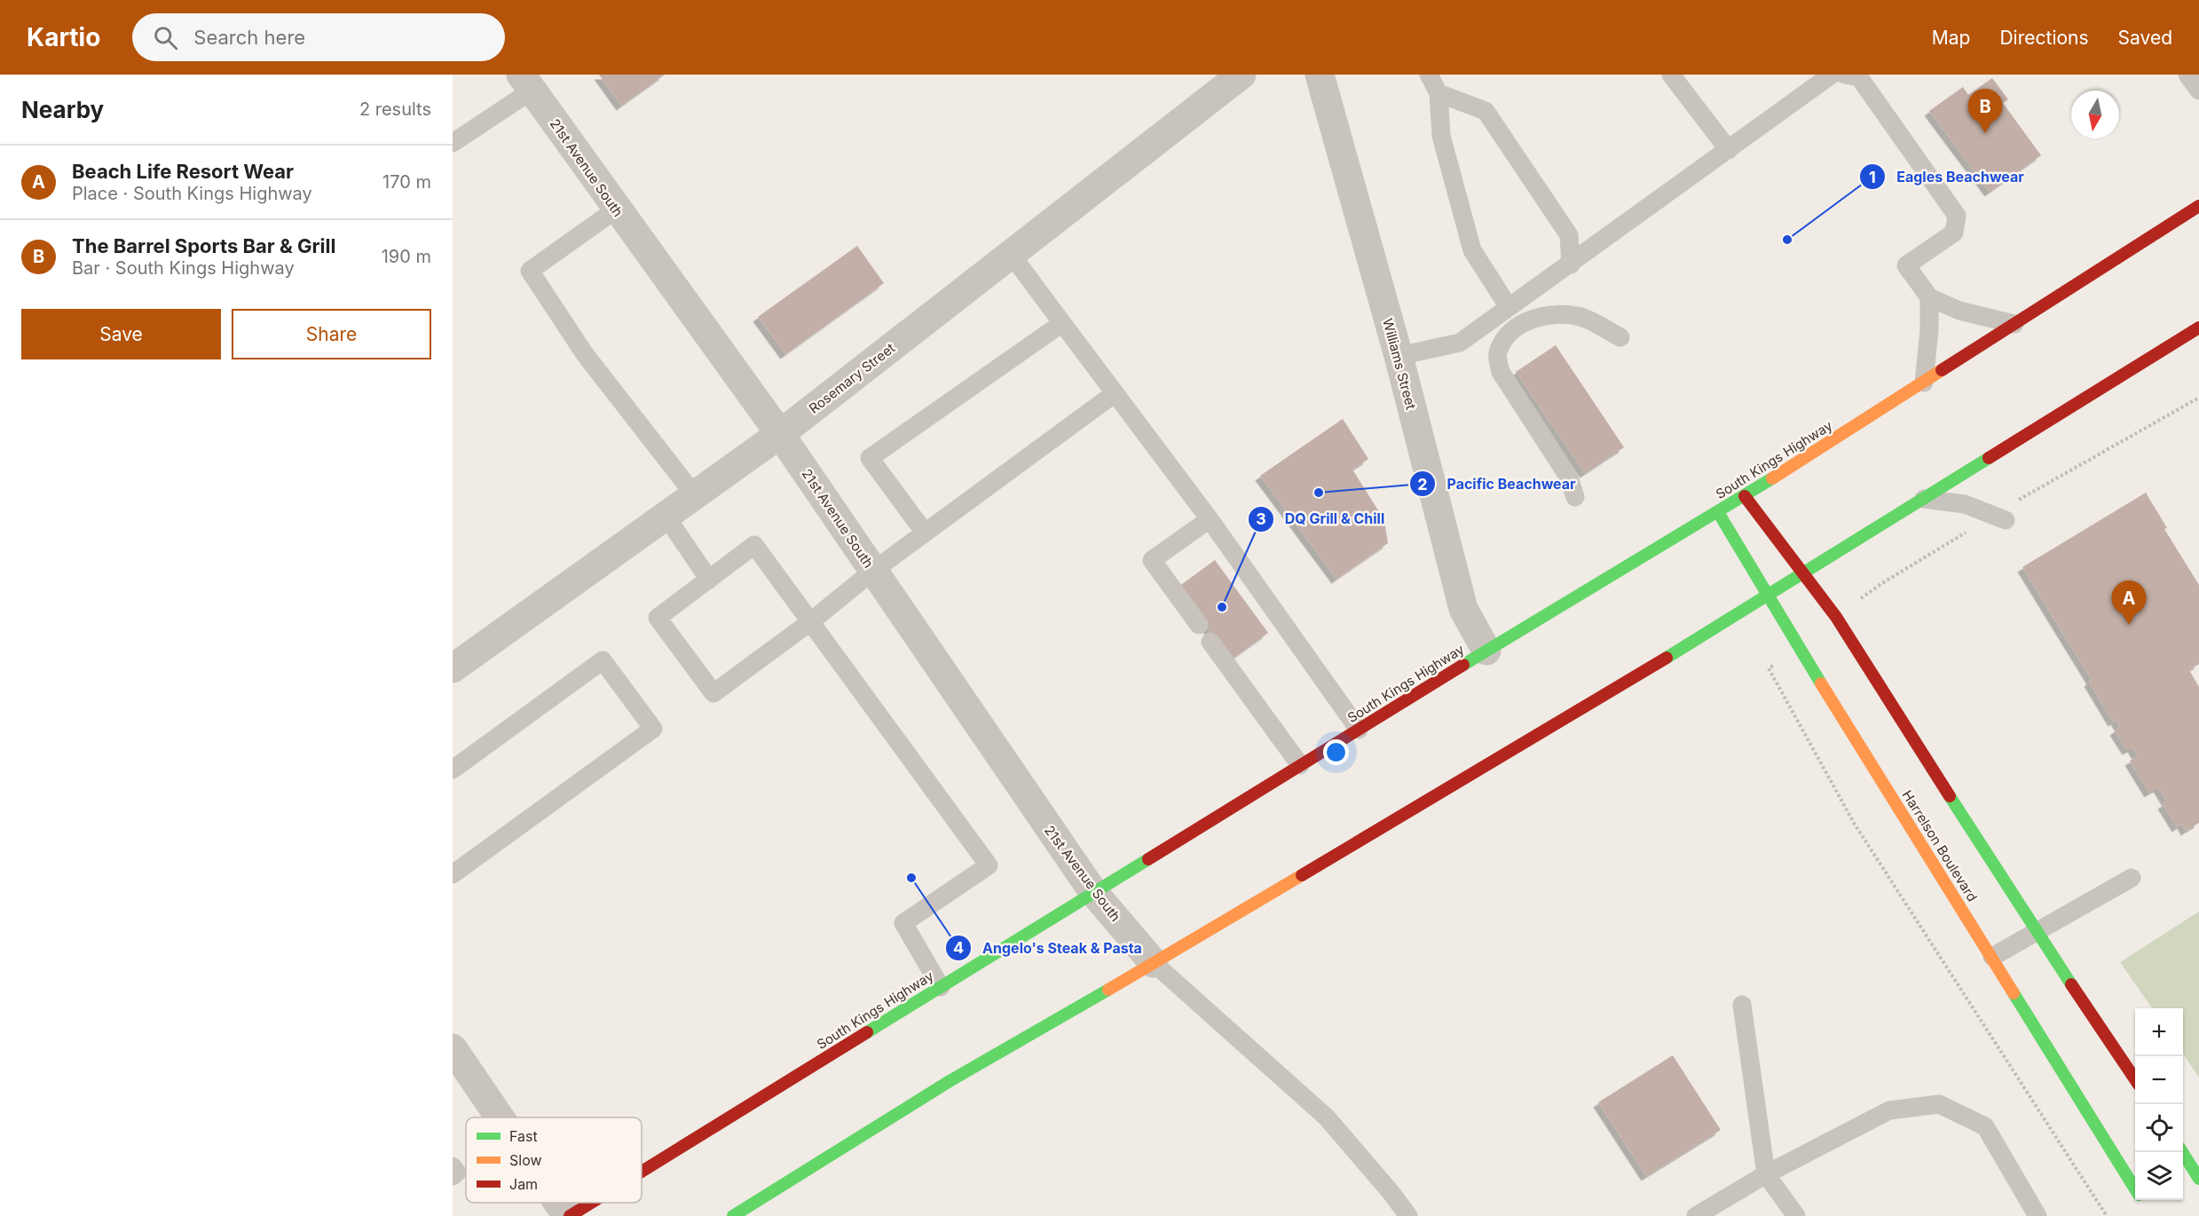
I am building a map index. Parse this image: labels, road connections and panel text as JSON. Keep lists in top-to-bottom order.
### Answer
{
  "streets": {
    "main road": ["South Kings Highway", "Harrelson Boulevard"],
    "street": ["21st Avenue South", "Williams Street", "Rosemary Street"]
  },
  "crossings": [
    ["21st Avenue South", "Rosemary Street"],
    ["21st Avenue South", "South Kings Highway"],
    ["Williams Street", "South Kings Highway"],
    ["South Kings Highway", "Harrelson Boulevard"]
  ],
  "places": [
    "Eagles Beachwear",
    "Pacific Beachwear",
    "DQ Grill & Chill",
    "Angelo's Steak & Pasta"
  ],
  "legend": ["Fast", "Slow", "Jam"],
  "north": "bottom",
  "page": {
    "header": "Kartio",
    "search": "Search here",
    "nav": ["Map", "Directions", "Saved"],
    "heading": ["Nearby", "2 results"],
    "pins": ["B", "A"],
    "list": [
      {
        "mark": "A",
        "name": "Beach Life Resort Wear",
        "note": "Place · South Kings Highway",
        "value": "170 m"
      },
      {
        "mark": "B",
        "name": "The Barrel Sports Bar & Grill",
        "note": "Bar · South Kings Highway",
        "value": "190 m"
      }
    ],
    "buttons": ["Save", "Share"],
    "map_buttons": ["+", "−"]
  }
}
